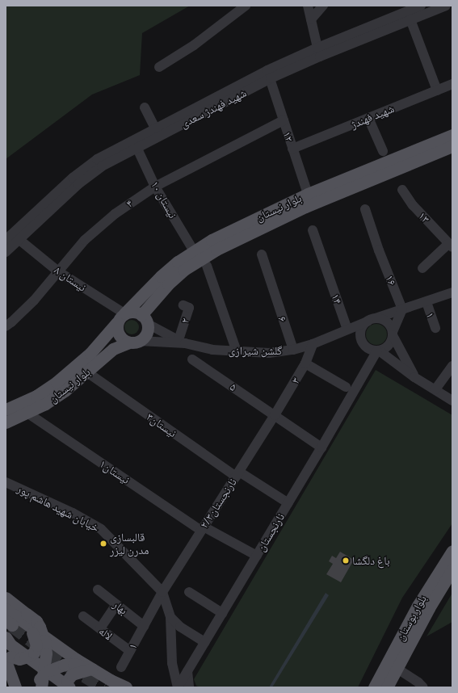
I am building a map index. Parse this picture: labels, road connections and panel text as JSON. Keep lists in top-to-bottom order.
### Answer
{
  "streets": {
    "main road": ["بلوار نیستان", "بلوار بوستان"],
    "street": [
      "شهید فهندژ سعدی",
      "شهید فهندژ",
      "۱۲",
      "نیستان ۱۰",
      "۴",
      "۱۳",
      "نیستان ۸",
      "۱۶",
      "۱۴",
      "۱",
      "۶",
      "۲",
      "گلشن شیرازی",
      "۳",
      "۵",
      "۳نیستان",
      "۱نیستان",
      "۲/۳نارنجستان",
      "خیابان شهید هاشم پور",
      "نارنجستان",
      "بهار",
      "لاله ‍"
    ]
  },
  "crossings": [
    ["شهید فهندژ سعدی", "۱۲"],
    ["شهید فهندژ سعدی", "نیستان ۱۰"],
    ["شهید فهندژ سعدی", "نیستان ۸"],
    ["شهید فهندژ", "۱۲"],
    ["۱۲", "۴"],
    ["۱۲", "بلوار نیستان"],
    ["نیستان ۱۰", "۴"],
    ["نیستان ۱۰", "بلوار نیستان"],
    ["۴", "نیستان ۸"],
    ["بلوار نیستان", "نیستان ۸"],
    ["بلوار نیستان", "گلشن شیرازی"],
    ["بلوار نیستان", "۳نیستان"],
    ["بلوار نیستان", "۱نیستان"],
    ["نیستان ۸", "گلشن شیرازی"],
    ["۱۴", "گلشن شیرازی"],
    ["۱", "۲/۳نارنجستان"],
    ["۱", "بهار"],
    ["۱", "لاله ‍"],
    ["۶", "گلشن شیرازی"],
    ["۲", "گلشن شیرازی"],
    ["گلشن شیرازی", "۳"],
    ["گلشن شیرازی", "نارنجستان"],
    ["۳", "۵"],
    ["۳", "۲/۳نارنجستان"],
    ["۵", "۲/۳نارنجستان"],
    ["۵", "نارنجستان"],
    ["۳نیستان", "۲/۳نارنجستان"],
    ["۳نیستان", "نارنجستان"],
    ["۱نیستان", "۲/۳نارنجستان"],
    ["۱نیستان", "نارنجستان"],
    ["۲/۳نارنجستان", "خیابان شهید هاشم پور"],
    ["۲/۳نارنجستان", "بهار"],
    ["خیابان شهید هاشم پور", "نارنجستان"]
  ],
  "places": ["قالبسازی مدرن لیزر", "باغ دلگشا"]
}
